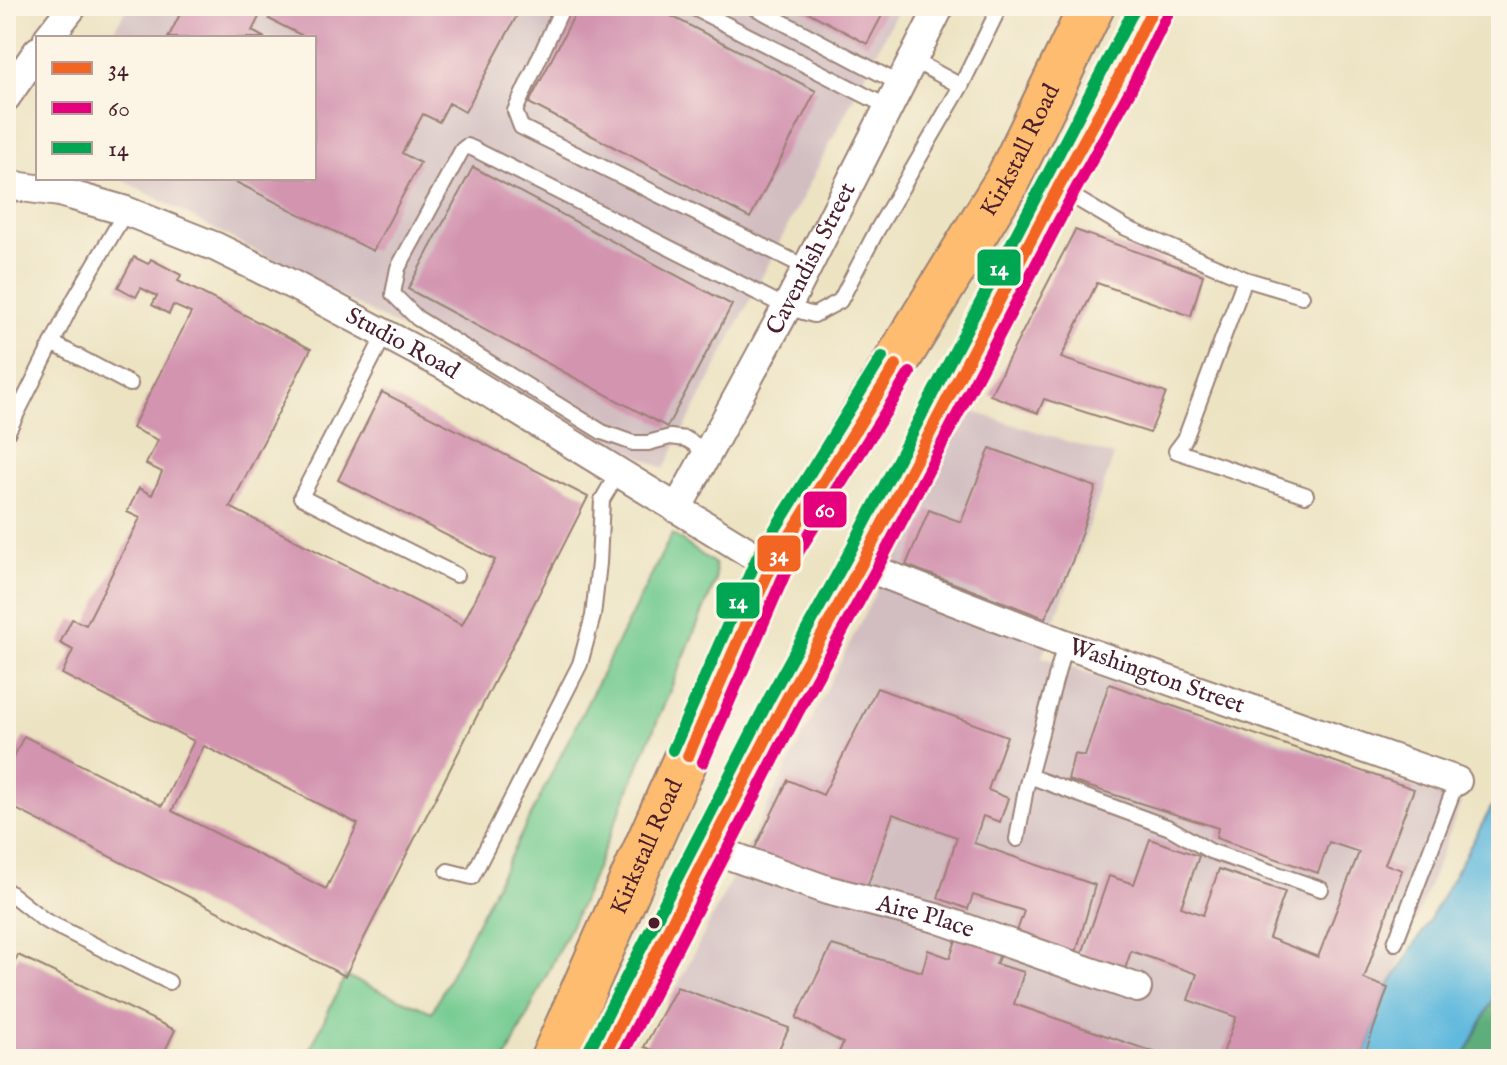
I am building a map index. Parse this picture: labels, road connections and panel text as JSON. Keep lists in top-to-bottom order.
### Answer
{
  "streets": {
    "main road": ["Kirkstall Road"],
    "street": [
      "Cavendish Street",
      "Studio Road",
      "Washington Street",
      "Aire Place"
    ]
  },
  "crossings": [
    ["Kirkstall Road", "Studio Road"],
    ["Cavendish Street", "Studio Road"]
  ],
  "lines": ["transit line 34", "transit line 14", "transit line 60"],
  "legend": ["34", "60", "14"]
}
